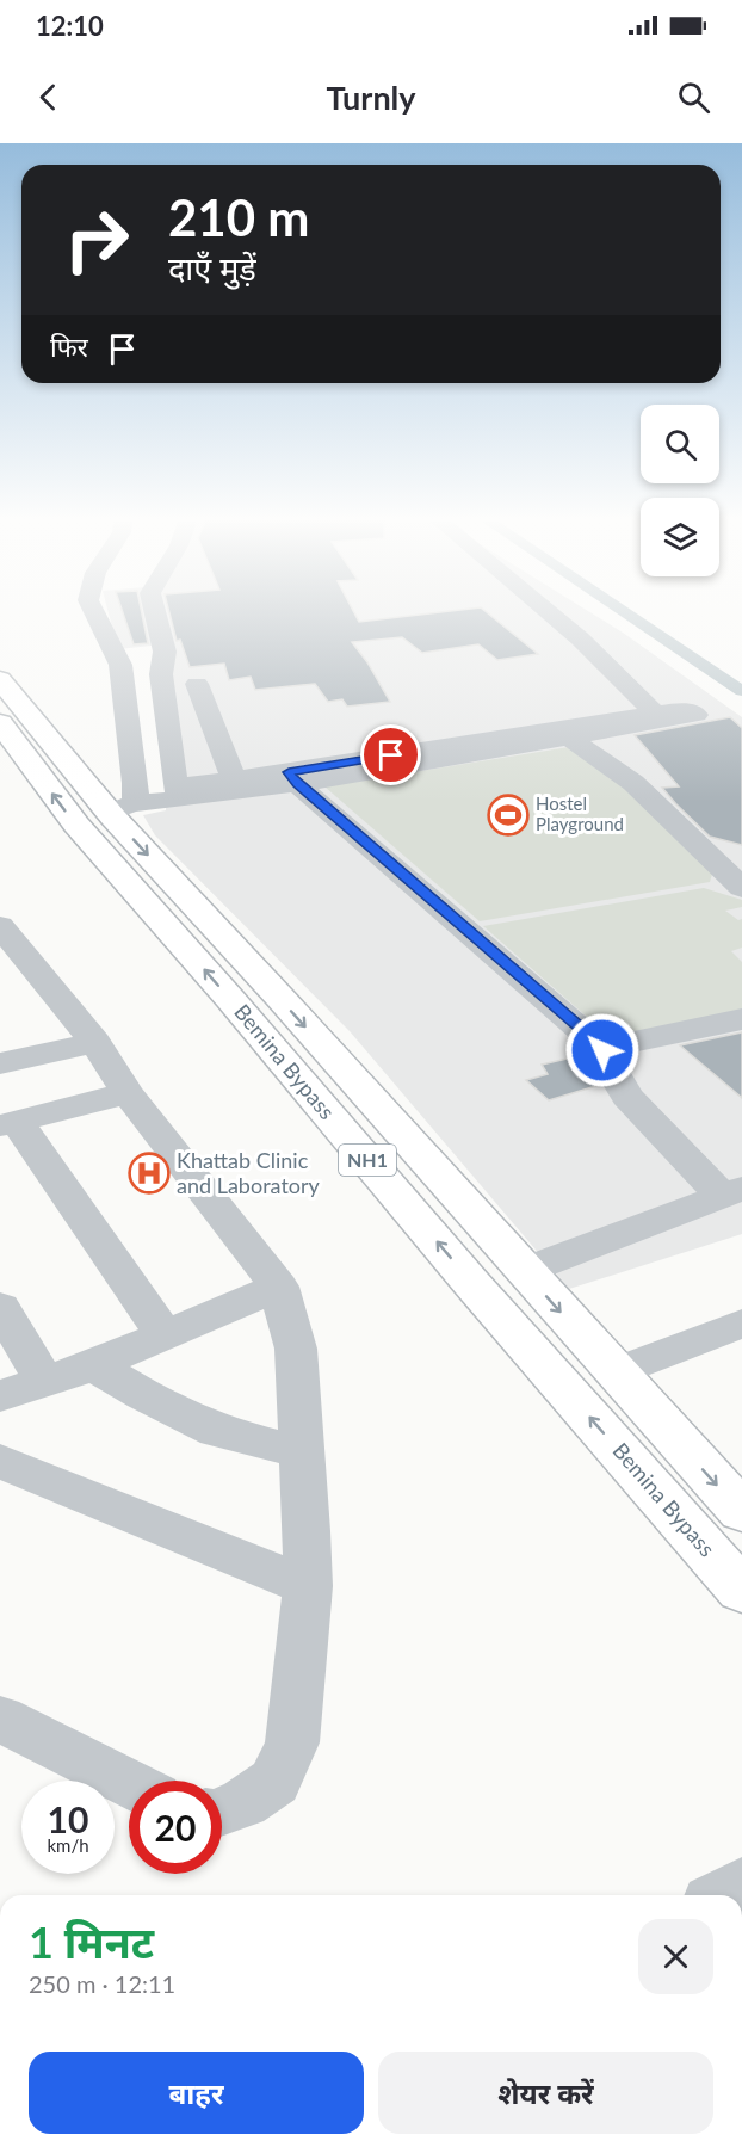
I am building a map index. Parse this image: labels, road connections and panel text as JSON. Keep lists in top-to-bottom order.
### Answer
{
  "streets": {
    "highway": ["Bemina Bypass", "NH1"]
  },
  "places": {
    "sports": ["Hostel Playground"],
    "hospital": ["Khattab Clinic and Laboratory"]
  },
  "page": {
    "status": "12:10",
    "header": "Turnly",
    "turn": ["210 m", "दाएँ मुड़ें"],
    "then": "फिर",
    "speed": "10 km/h",
    "limit": "20",
    "heading": ["1 मिनट", "250 m · 12:11"],
    "buttons": ["बाहर", "शेयर करें"]
  }
}
